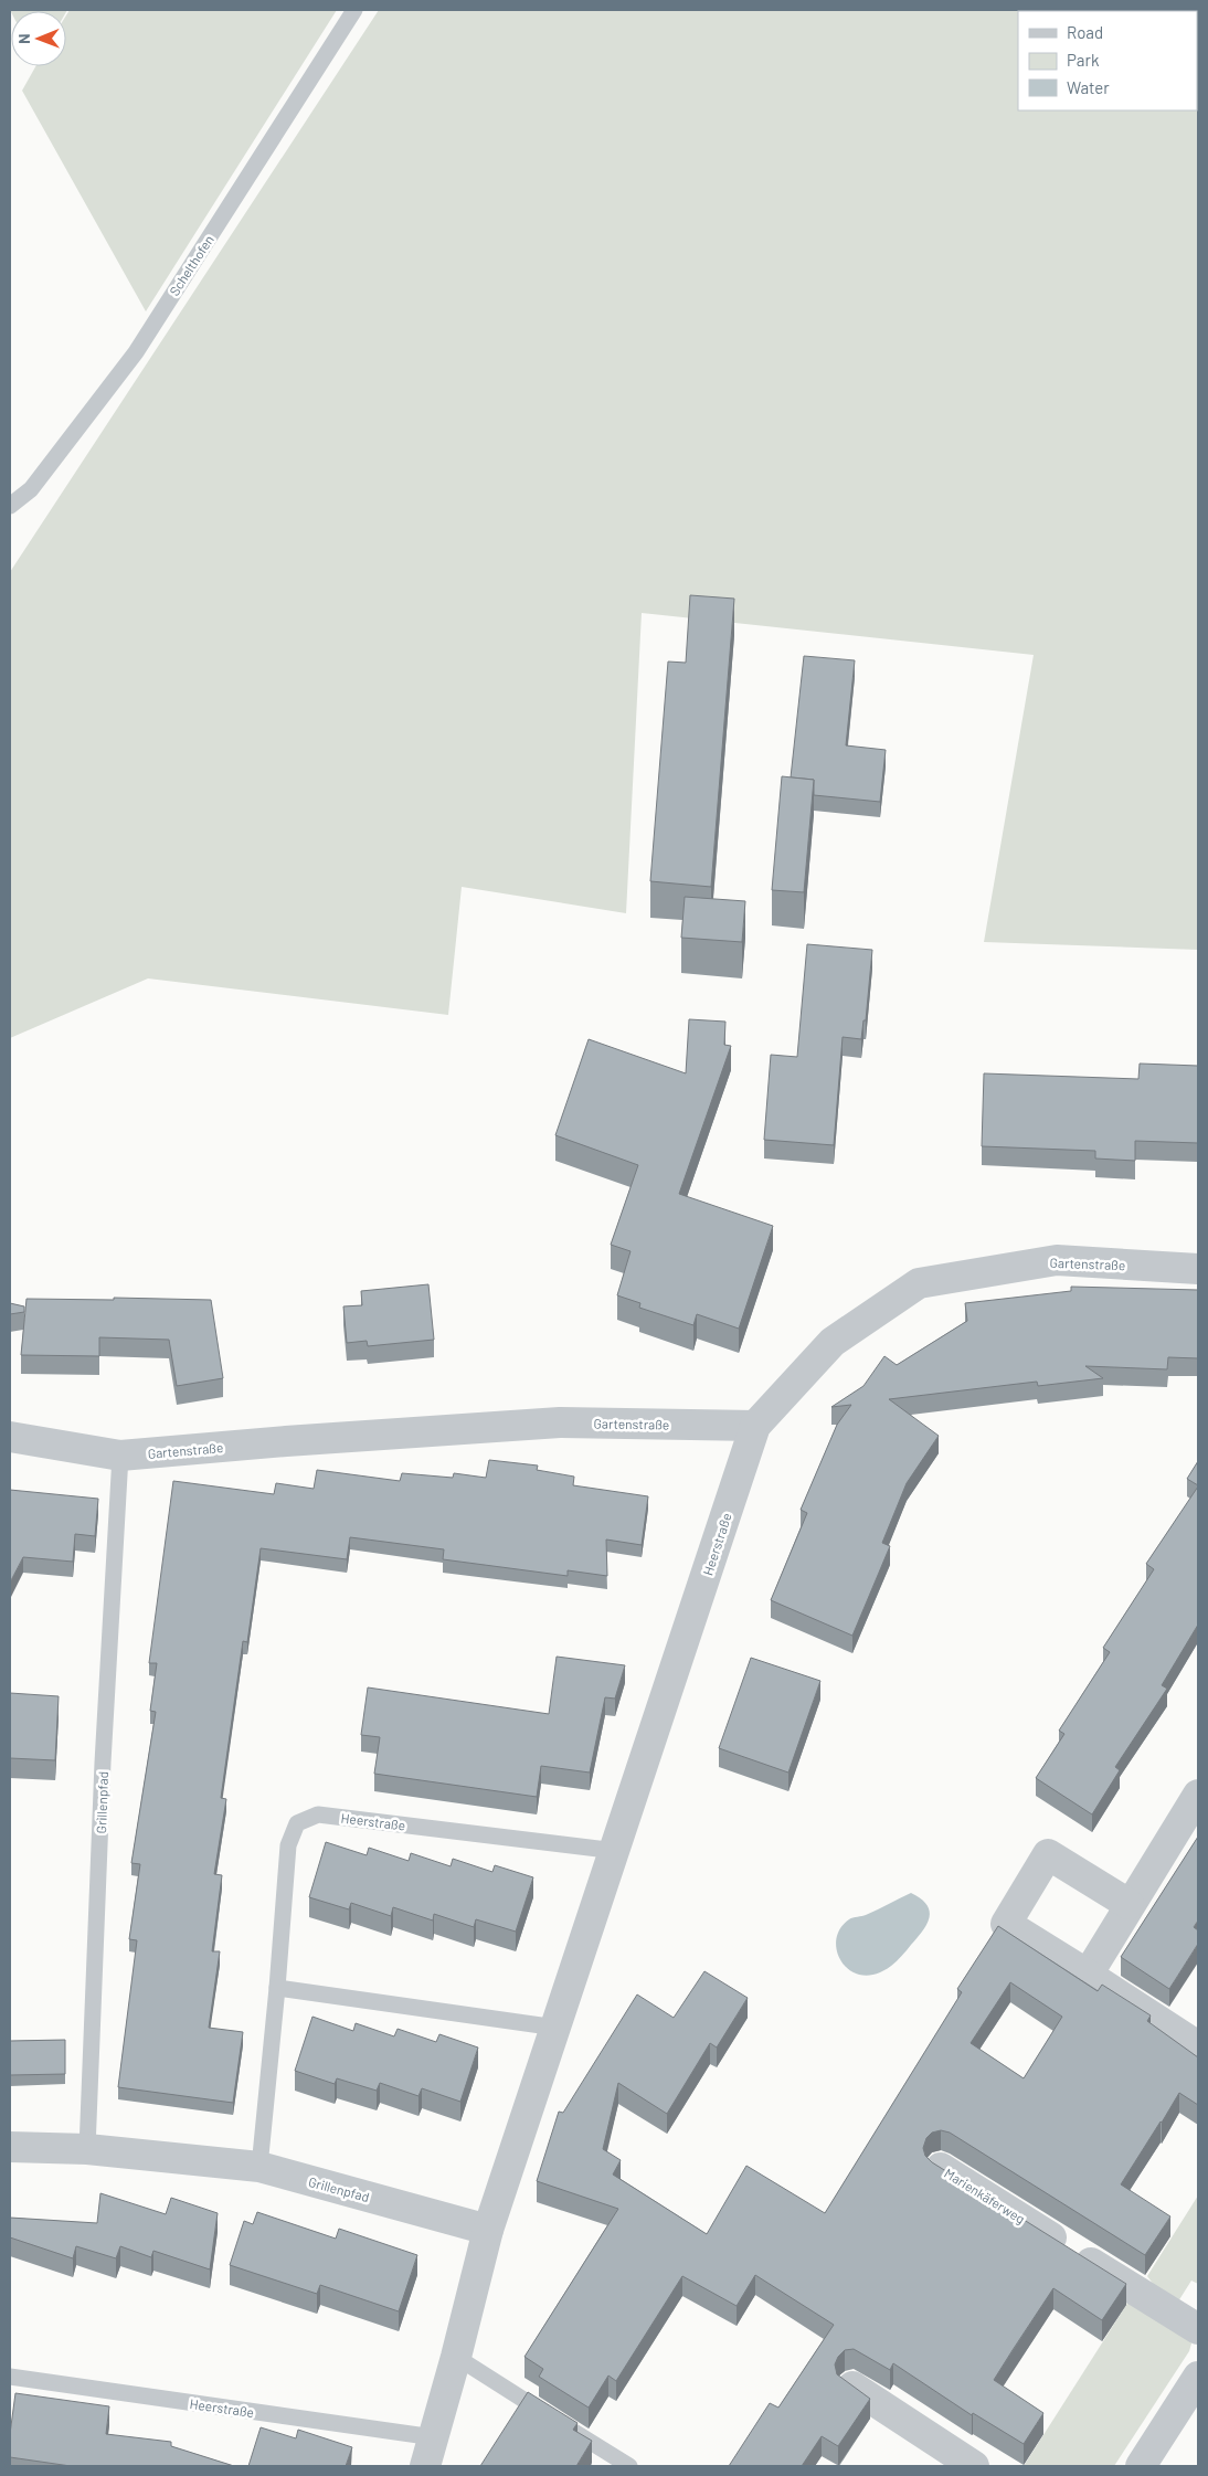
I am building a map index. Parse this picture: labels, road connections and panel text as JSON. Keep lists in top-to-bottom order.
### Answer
{
  "streets": {
    "street": [
      "Gartenstraße",
      "Heerstraße",
      "Grillenpfad",
      "Marienkäferweg"
    ],
    "lane": ["Schelthofen"]
  },
  "crossings": [
    ["Gartenstraße", "Heerstraße"],
    ["Gartenstraße", "Grillenpfad"],
    ["Heerstraße", "Grillenpfad"]
  ],
  "legend": ["Road", "Park", "Water"],
  "north": "left"
}
